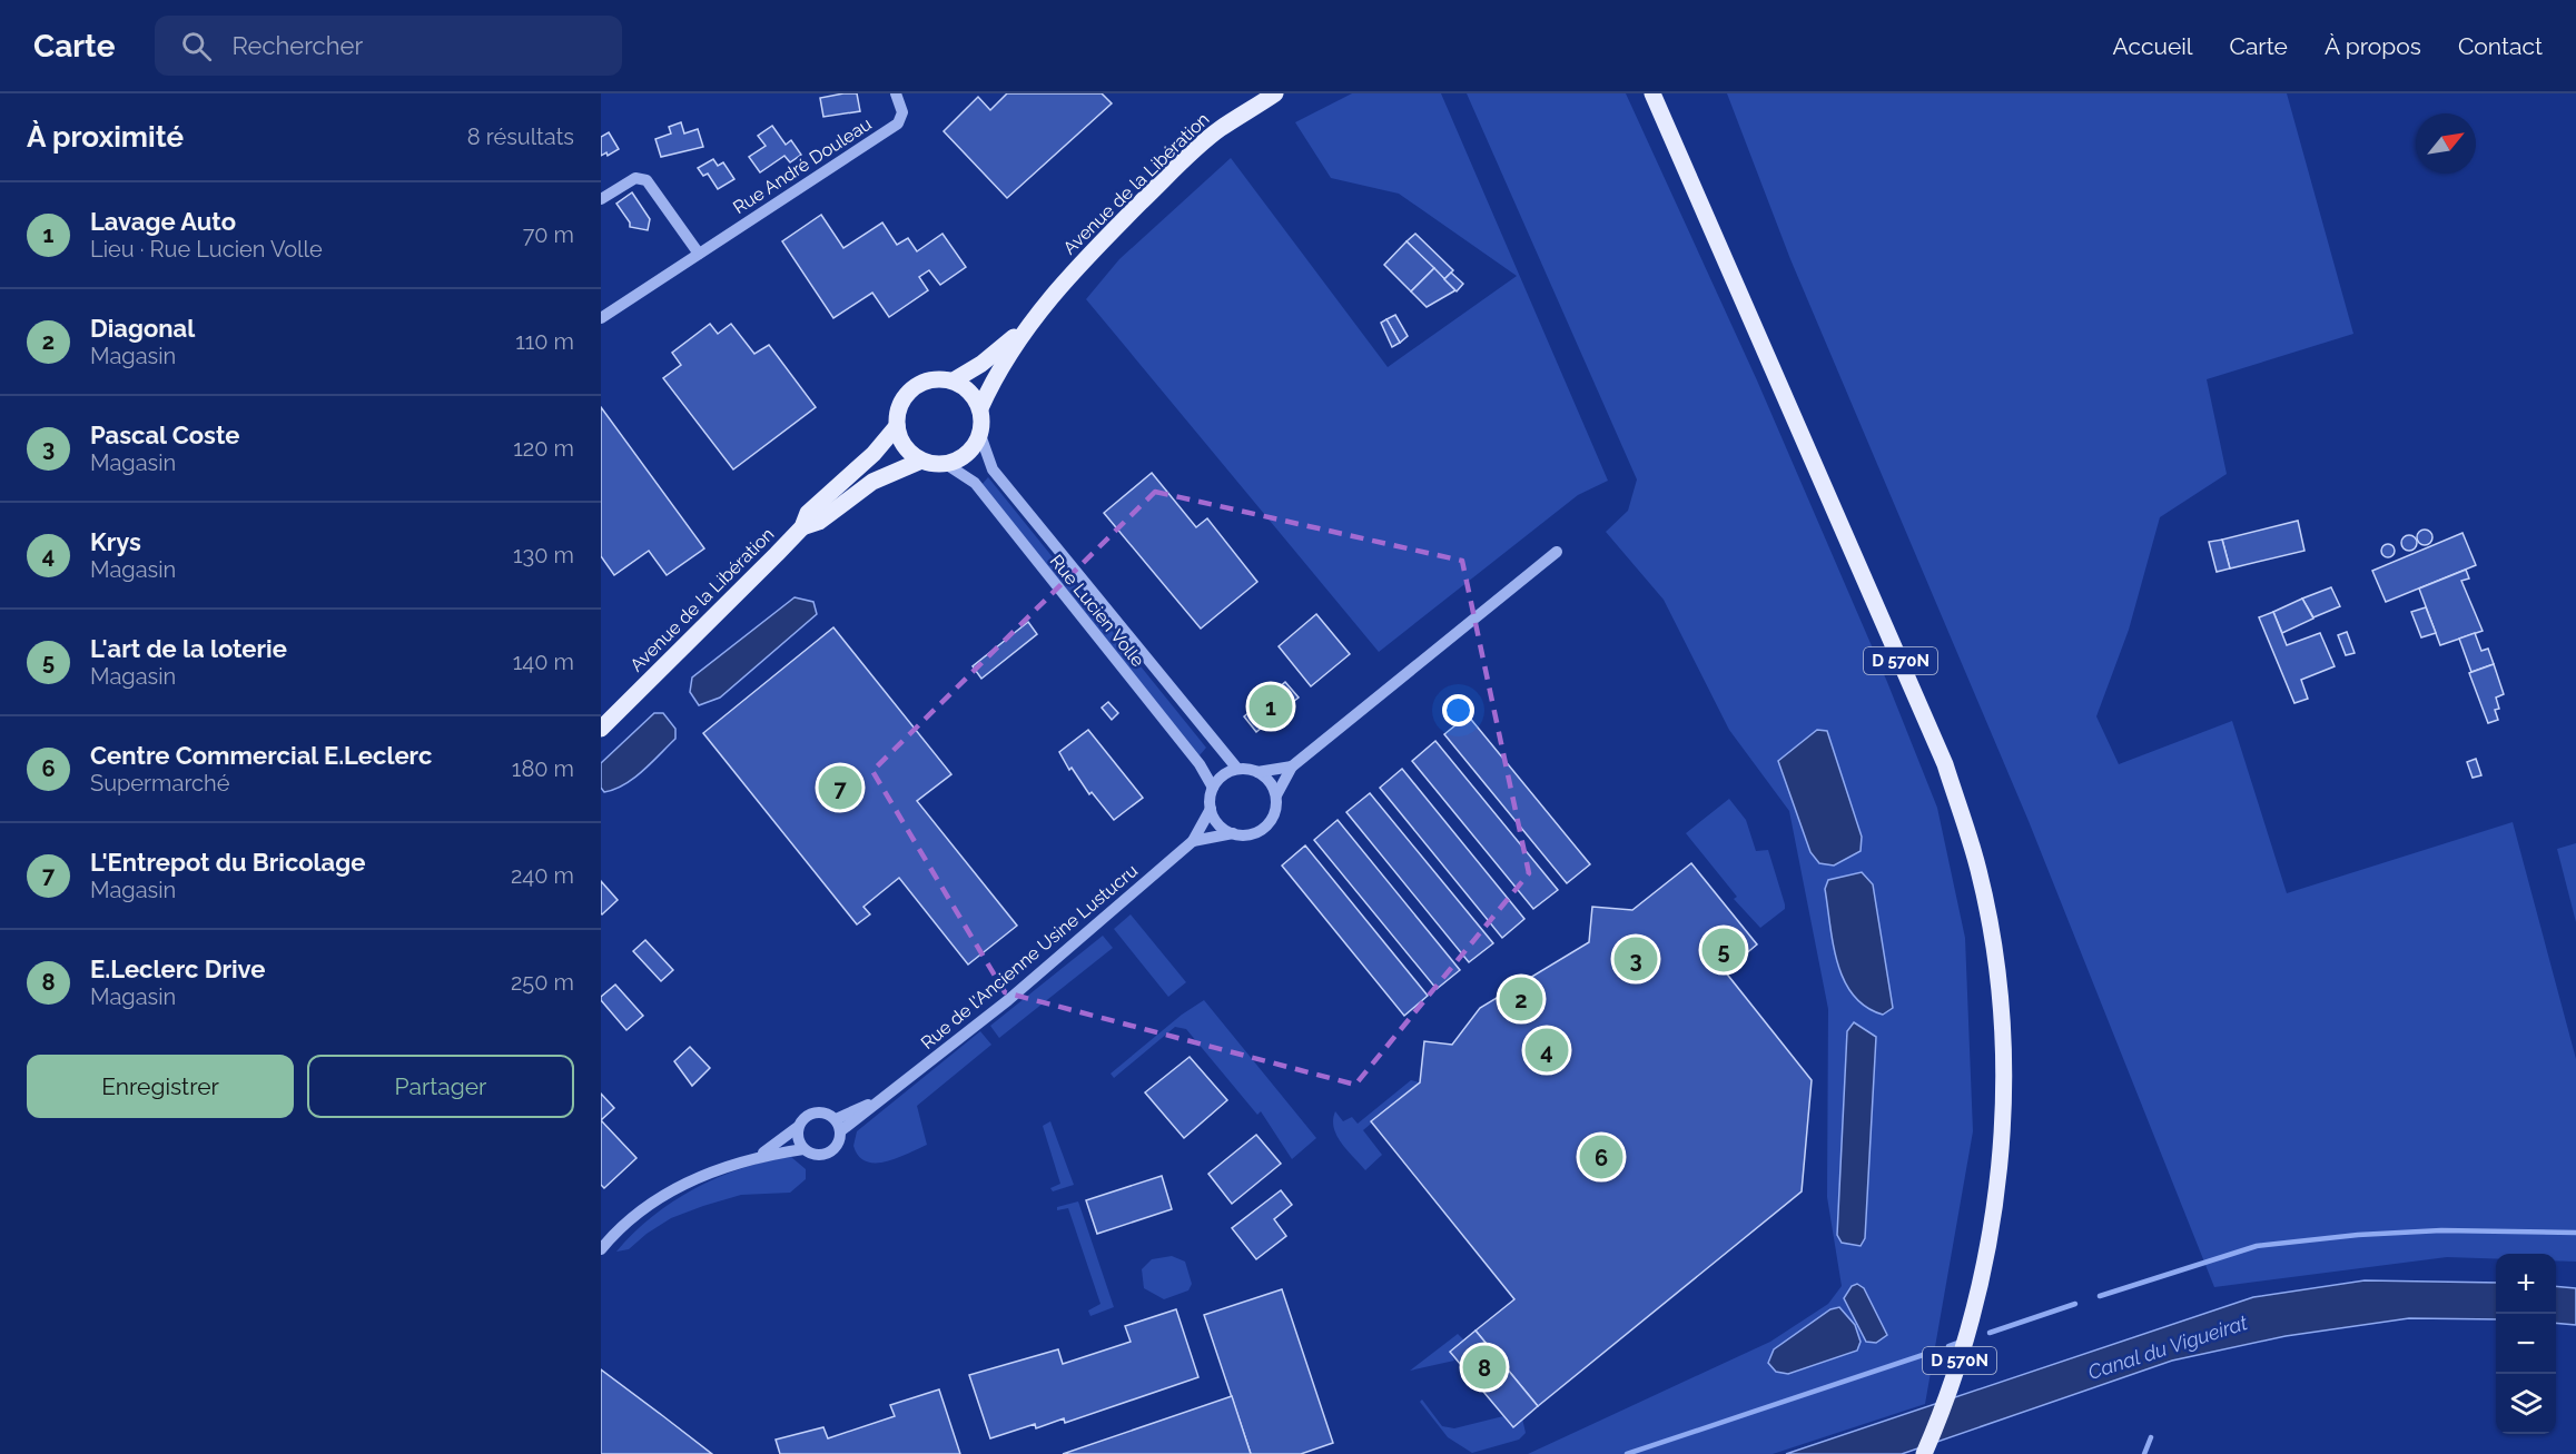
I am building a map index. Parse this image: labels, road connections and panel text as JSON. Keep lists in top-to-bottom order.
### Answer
{
  "streets": {
    "main road": ["Avenue de la Libération", "D 570N"],
    "street": ["Rue André Douleau", "Rue Lucien Volle", "Rue de l'Ancienne Usine Lustucru"]
  },
  "crossings": [
    ["Avenue de la Libération", "Rue Lucien Volle"],
    ["Rue Lucien Volle", "Rue de l'Ancienne Usine Lustucru"]
  ],
  "water": ["Canal du Vigueirat"],
  "north": "top right",
  "page": {
    "header": "Carte",
    "search": "Rechercher",
    "nav": [
      "Accueil",
      "Carte",
      "À propos",
      "Contact"
    ],
    "heading": ["À proximité", "8 résultats"],
    "list": [
      {
        "mark": "1",
        "name": "Lavage Auto",
        "note": "Lieu · Rue Lucien Volle",
        "value": "70 m"
      },
      {
        "mark": "2",
        "name": "Diagonal",
        "note": "Magasin",
        "value": "110 m"
      },
      {
        "mark": "3",
        "name": "Pascal Coste",
        "note": "Magasin",
        "value": "120 m"
      },
      {
        "mark": "4",
        "name": "Krys",
        "note": "Magasin",
        "value": "130 m"
      },
      {
        "mark": "5",
        "name": "L'art de la loterie",
        "note": "Magasin",
        "value": "140 m"
      },
      {
        "mark": "6",
        "name": "Centre Commercial E.Leclerc",
        "note": "Supermarché",
        "value": "180 m"
      },
      {
        "mark": "7",
        "name": "L'Entrepot du Bricolage",
        "note": "Magasin",
        "value": "240 m"
      },
      {
        "mark": "8",
        "name": "E.Leclerc Drive",
        "note": "Magasin",
        "value": "250 m"
      }
    ],
    "pins": [
      "1",
      "7",
      "5",
      "3",
      "2",
      "4",
      "6",
      "8"
    ],
    "buttons": ["Enregistrer", "Partager"],
    "map_buttons": ["+", "−"]
  }
}
